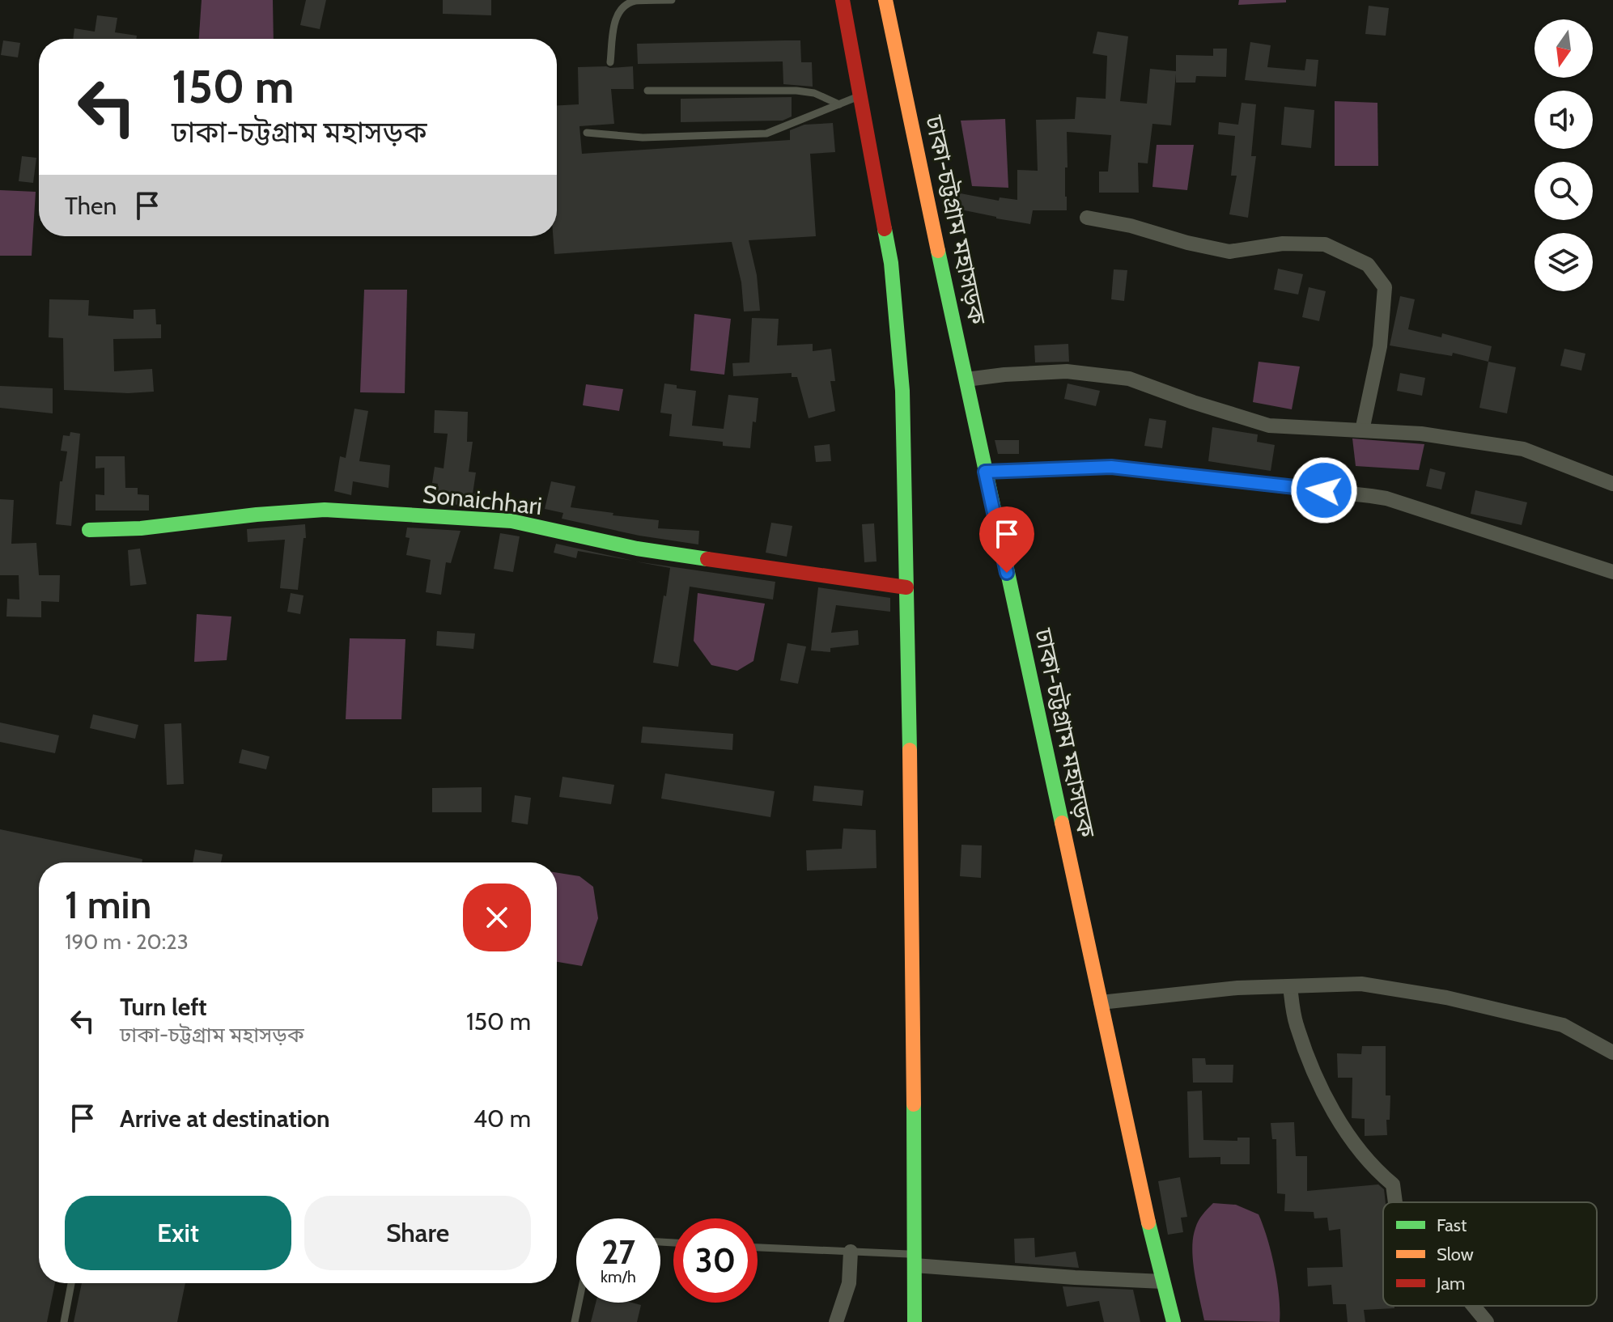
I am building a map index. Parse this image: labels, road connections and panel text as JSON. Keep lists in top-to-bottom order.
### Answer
{
  "streets": {
    "main road": ["ঢাকা-চট্টগ্রাম মহাসড়ক", "Sonaichhari"]
  },
  "legend": ["Fast", "Slow", "Jam"],
  "north": "bottom",
  "page": {
    "turn": ["150 m", "ঢাকা-চট্টগ্রাম মহাসড়ক"],
    "then": "Then",
    "heading": ["1 min", "190 m · 20:23"],
    "list": [
      {
        "name": "Turn left",
        "note": "ঢাকা-চট্টগ্রাম মহাসড়ক",
        "value": "150 m"
      },
      {
        "name": "Arrive at destination",
        "value": "40 m"
      }
    ],
    "buttons": ["Exit", "Share"],
    "speed": "27 km/h",
    "limit": "30"
  }
}
